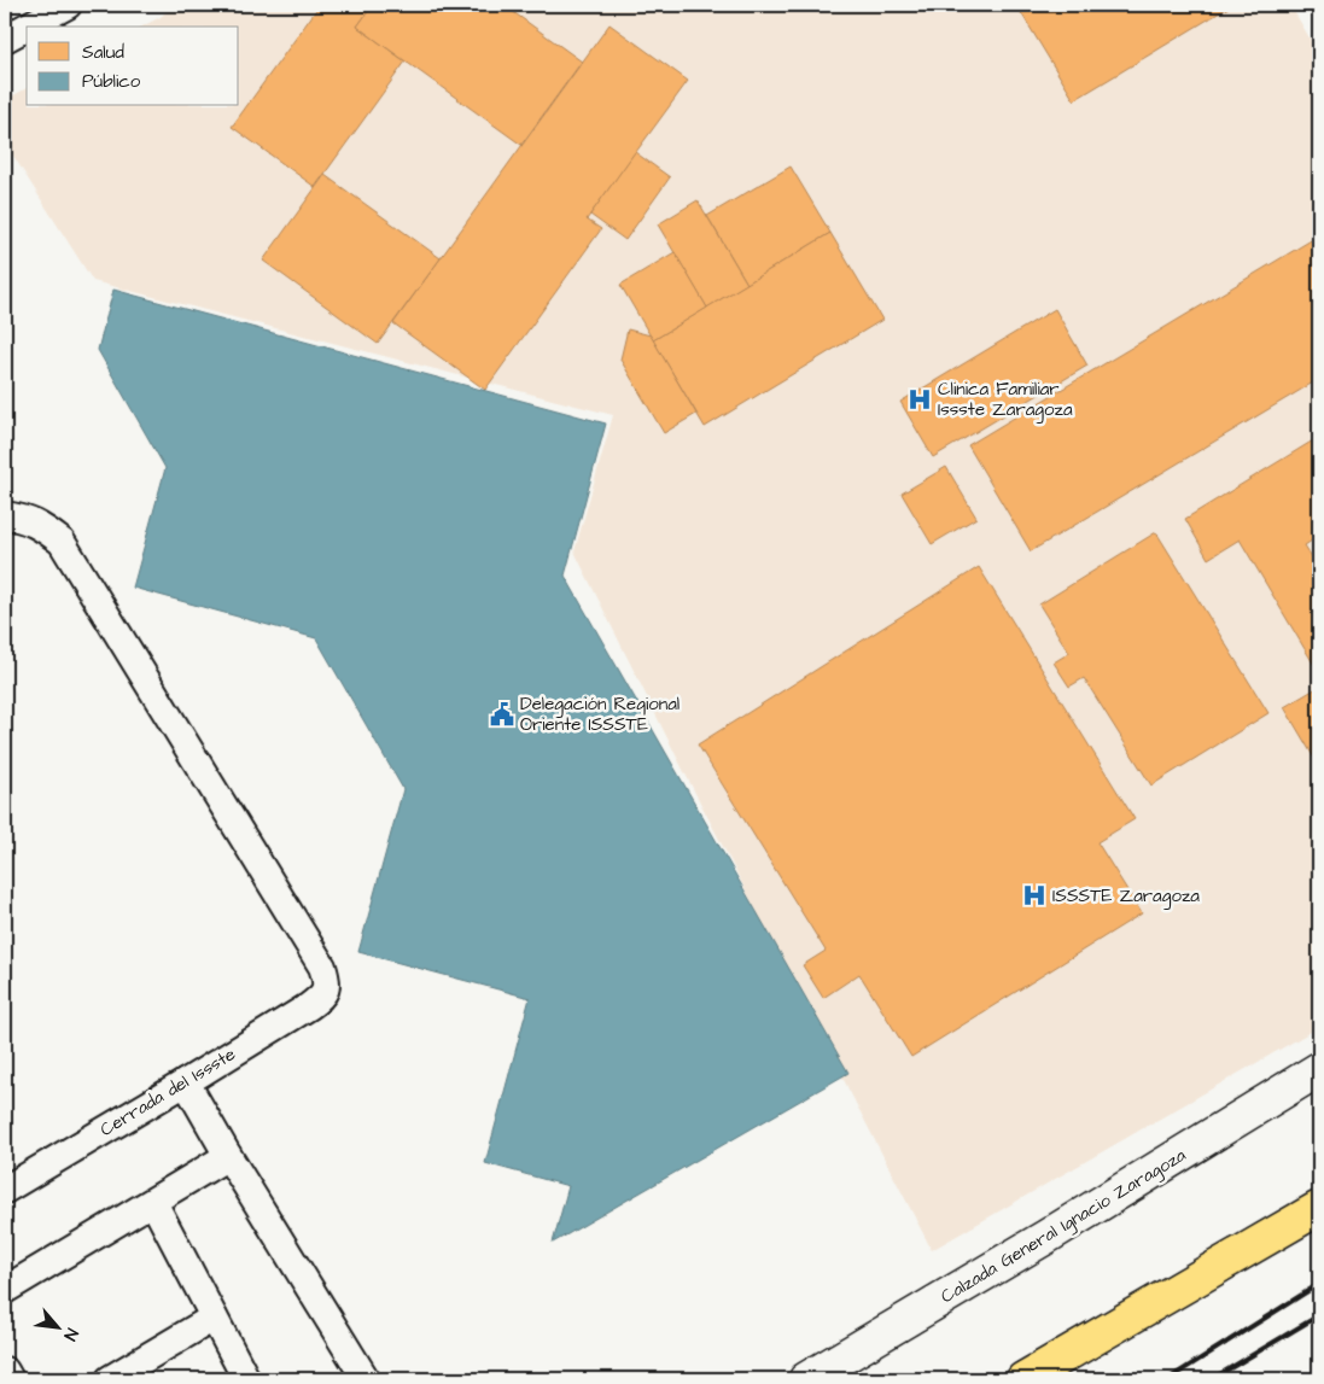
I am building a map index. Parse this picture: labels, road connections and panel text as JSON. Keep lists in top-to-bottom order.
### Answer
{
  "streets": {
    "main road": ["Calzada General Ignacio Zaragoza"],
    "street": ["Cerrada del Issste"]
  },
  "places": {
    "hospital": ["Clinica Familiar Issste Zaragoza", "ISSSTE Zaragoza"],
    "public building": ["Delegación Regional Oriente ISSSTE"]
  },
  "legend": ["Salud", "Público"],
  "north": "bottom right"
}
